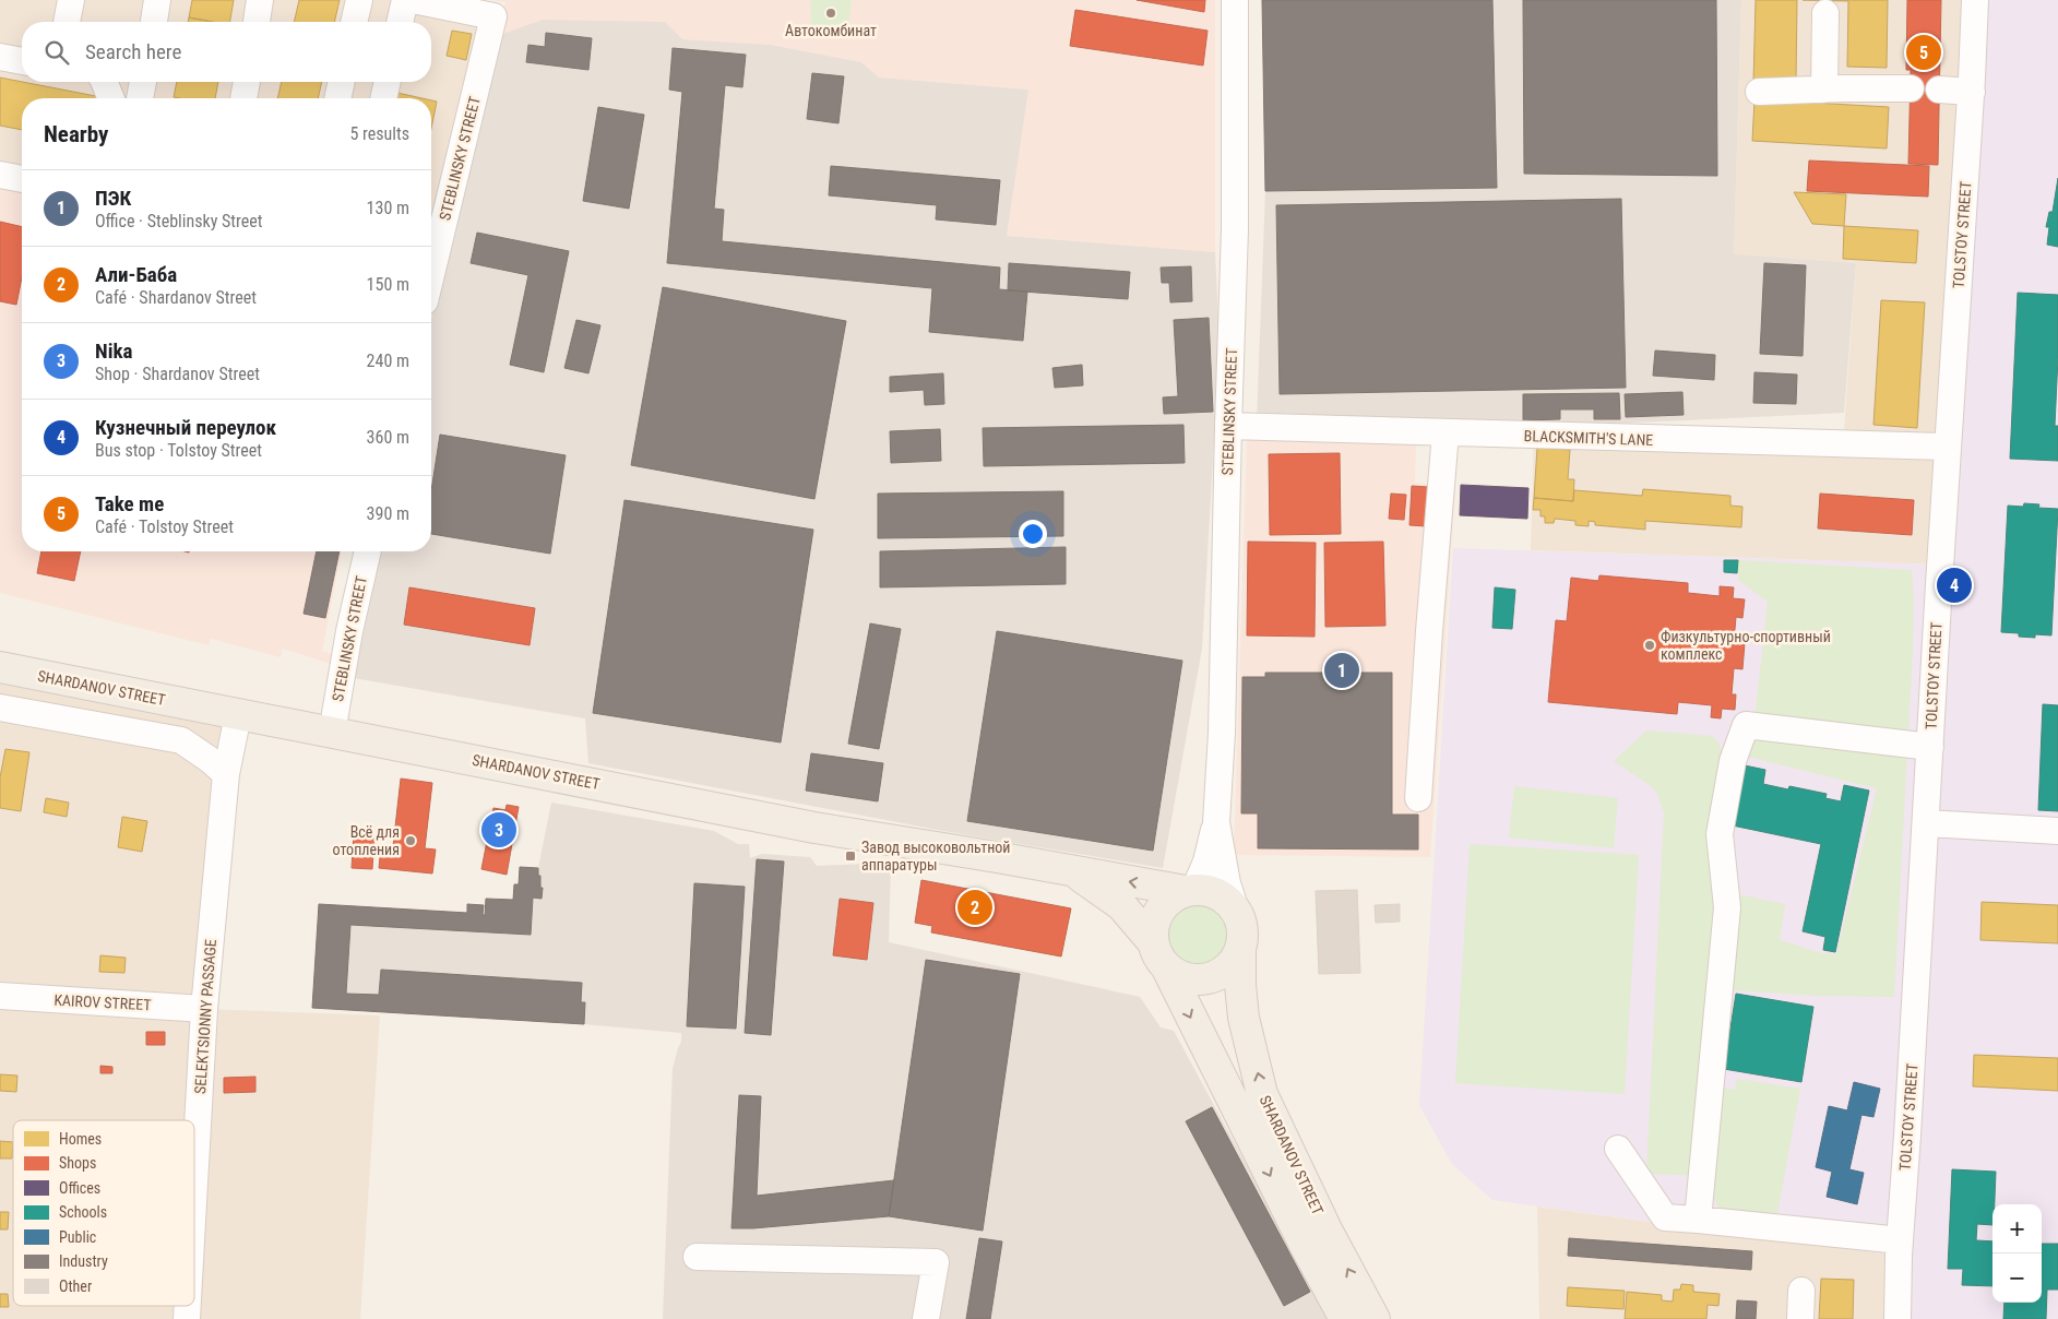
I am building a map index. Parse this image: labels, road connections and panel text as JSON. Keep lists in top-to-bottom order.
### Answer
{
  "streets": {
    "main road": ["SHARDANOV STREET"],
    "street": [
      "STEBLINSKY STREET",
      "TOLSTOY STREET",
      "BLACKSMITH'S LANE",
      "KAIROV STREET",
      "SELEKTSIONNY PASSAGE"
    ]
  },
  "crossings": [
    ["STEBLINSKY STREET", "BLACKSMITH'S LANE"],
    ["STEBLINSKY STREET", "SHARDANOV STREET"],
    ["TOLSTOY STREET", "BLACKSMITH'S LANE"],
    ["SHARDANOV STREET", "SELEKTSIONNY PASSAGE"],
    ["KAIROV STREET", "SELEKTSIONNY PASSAGE"]
  ],
  "places": {
    "other": ["Автокомбинат", "Физкультурно-спортивный комплекс", "Всё для отопления"],
    "transit": ["Завод высоковольтной аппаратуры"]
  },
  "legend": [
    "Homes",
    "Shops",
    "Offices",
    "Schools",
    "Public",
    "Industry",
    "Other"
  ],
  "page": {
    "search": "Search here",
    "pins": [
      "5",
      "4",
      "1",
      "3",
      "2"
    ],
    "heading": ["Nearby", "5 results"],
    "list": [
      {
        "mark": "1",
        "name": "ПЭК",
        "note": "Office · Steblinsky Street",
        "value": "130 m"
      },
      {
        "mark": "2",
        "name": "Али-Баба",
        "note": "Café · Shardanov Street",
        "value": "150 m"
      },
      {
        "mark": "3",
        "name": "Nika",
        "note": "Shop · Shardanov Street",
        "value": "240 m"
      },
      {
        "mark": "4",
        "name": "Кузнечный переулок",
        "note": "Bus stop · Tolstoy Street",
        "value": "360 m"
      },
      {
        "mark": "5",
        "name": "Take me",
        "note": "Café · Tolstoy Street",
        "value": "390 m"
      }
    ],
    "map_buttons": ["+", "−"]
  }
}
